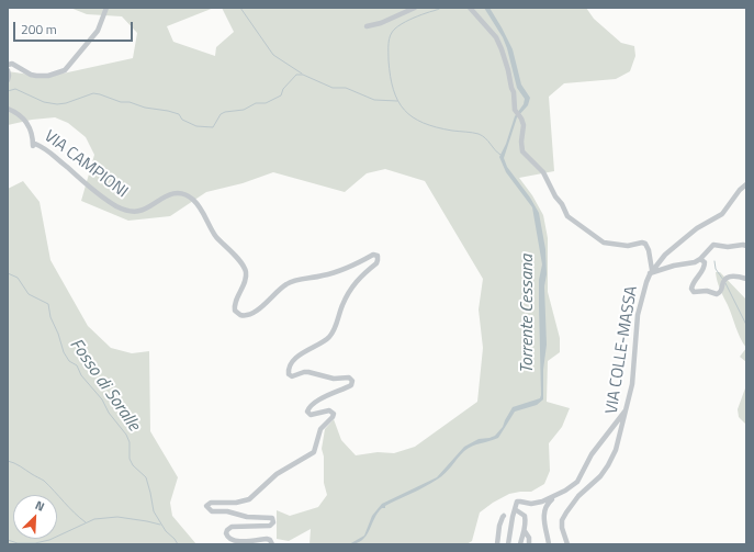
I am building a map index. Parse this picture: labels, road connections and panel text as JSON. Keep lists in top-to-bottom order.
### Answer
{
  "streets": {
    "street": ["VIA CAMPIONI", "VIA COLLE-MASSA"]
  },
  "water": ["Torrente Cessana", "Fosso di Soralle"],
  "scale_bar": "200 m",
  "north": "top right"
}
